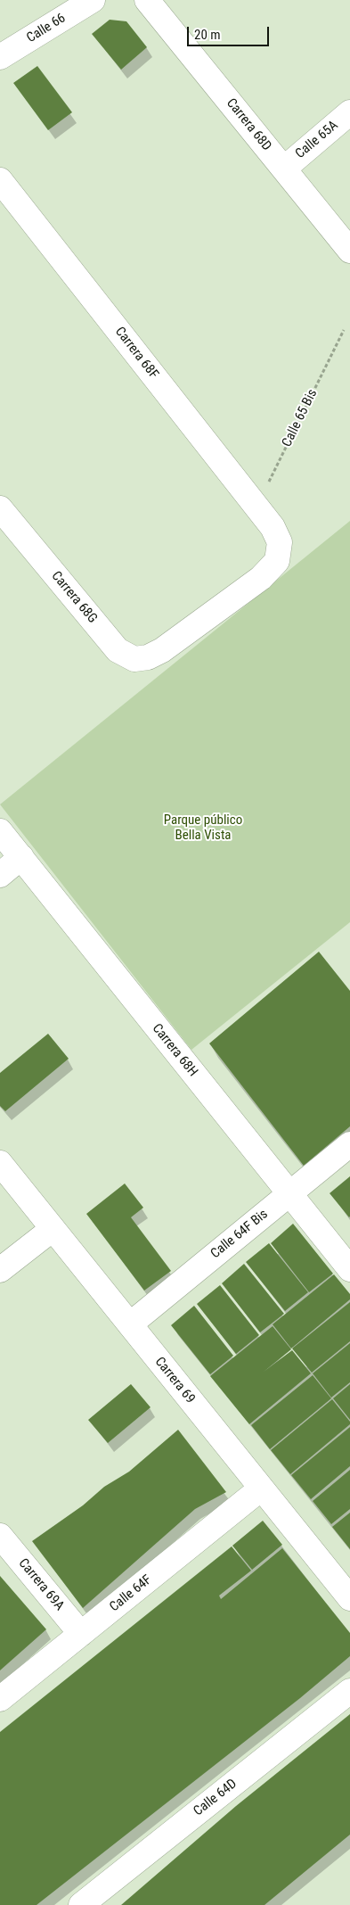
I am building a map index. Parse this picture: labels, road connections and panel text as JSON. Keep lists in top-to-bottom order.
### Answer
{
  "streets": {
    "street": [
      "Calle 66",
      "Carrera 68D",
      "Calle 65A",
      "Carrera 68F",
      "Carrera 68G",
      "Carrera 68H",
      "Calle 64F Bis",
      "Carrera 69",
      "Carrera 69A",
      "Calle 64F",
      "Calle 64D"
    ],
    "path": ["Calle 65 Bis"]
  },
  "crossings": [
    ["Carrera 68D", "Calle 65A"],
    ["Carrera 68F", "Calle 65 Bis"],
    ["Carrera 68F", "Carrera 68G"],
    ["Carrera 68H", "Calle 64F Bis"],
    ["Calle 64F Bis", "Carrera 69"],
    ["Carrera 69", "Calle 64F"],
    ["Carrera 69A", "Calle 64F"]
  ],
  "parks": ["Parque público Bella Vista"],
  "scale_bar": "20 m"
}
